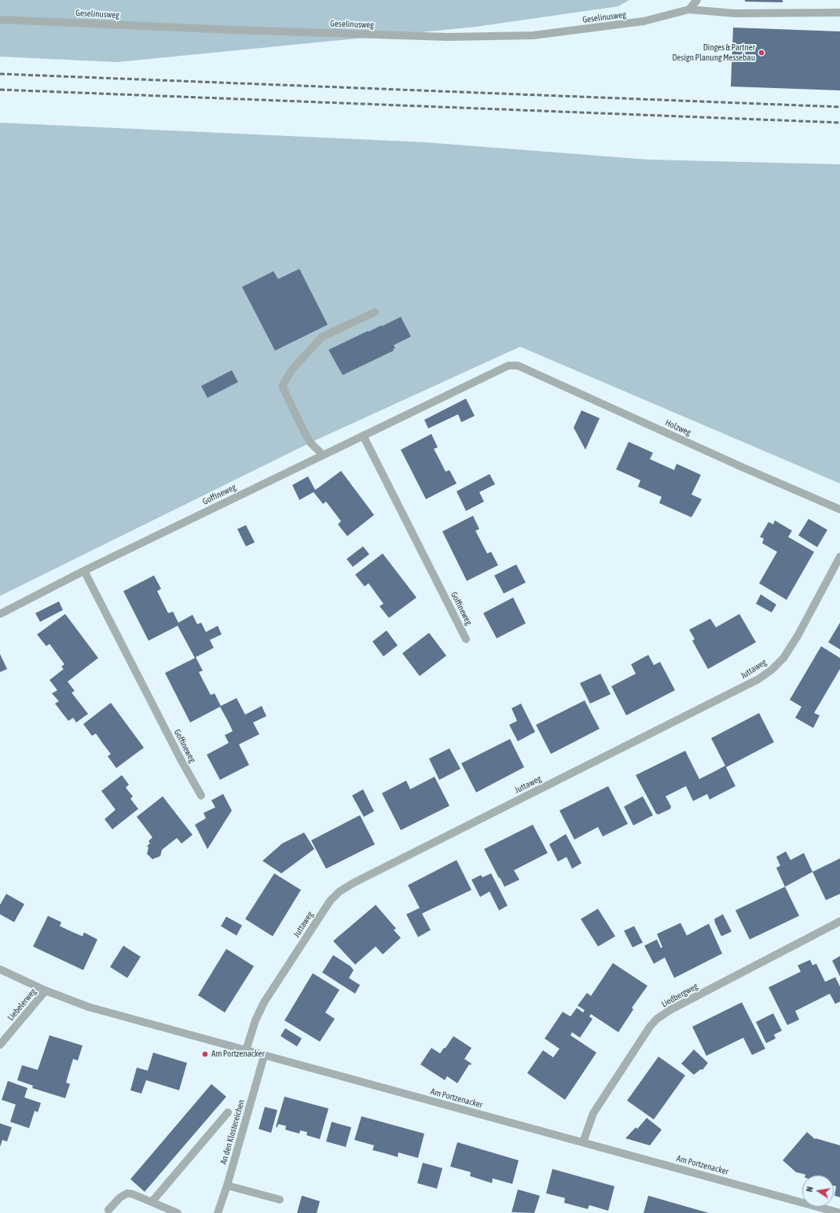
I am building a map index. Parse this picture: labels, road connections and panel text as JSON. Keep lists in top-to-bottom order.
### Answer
{
  "streets": {
    "street": [
      "Geselinusweg",
      "Holzweg",
      "Goffineweg",
      "Juttaweg",
      "Liedbergweg",
      "Liebelerweg",
      "Am Portzenacker",
      "An den Klostereichen"
    ]
  },
  "crossings": [
    ["Holzweg", "Goffineweg"],
    ["Juttaweg", "Am Portzenacker"],
    ["Liedbergweg", "Am Portzenacker"],
    ["Liebelerweg", "Am Portzenacker"],
    ["Am Portzenacker", "An den Klostereichen"]
  ],
  "places": ["Dinges & Partner Design Planung Messebau", "Am Portzenacker"],
  "north": "left"
}
